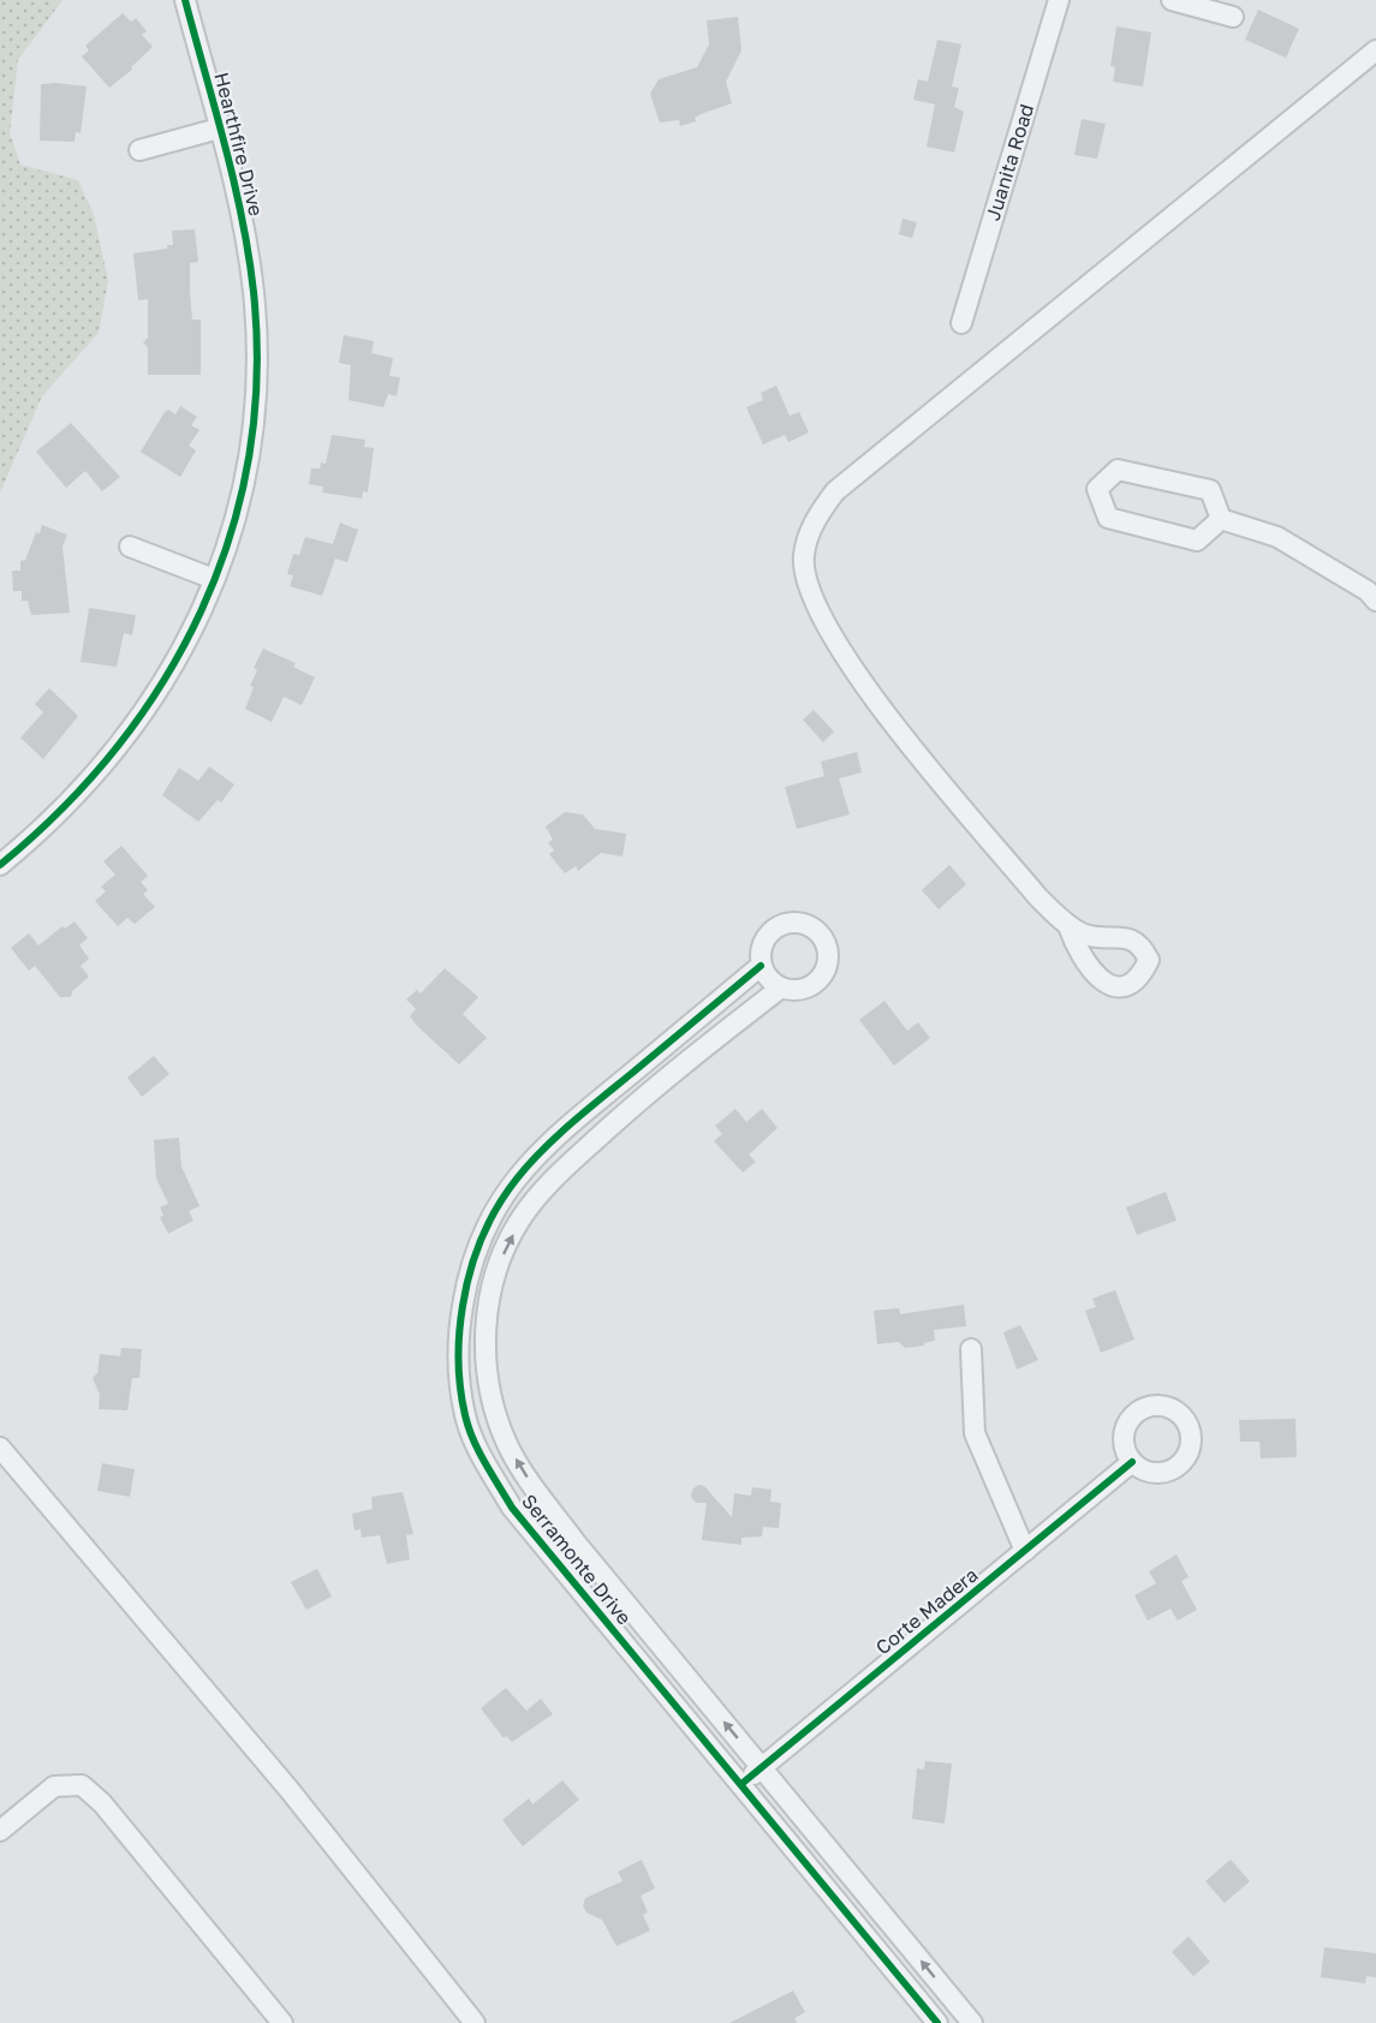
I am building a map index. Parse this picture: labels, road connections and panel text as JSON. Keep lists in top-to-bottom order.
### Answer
{
  "streets": {
    "street": [
      "Hearthfire Drive",
      "Juanita Road",
      "Serramonte Drive",
      "Corte Madera"
    ]
  },
  "crossings": [
    ["Serramonte Drive", "Corte Madera"]
  ]
}
